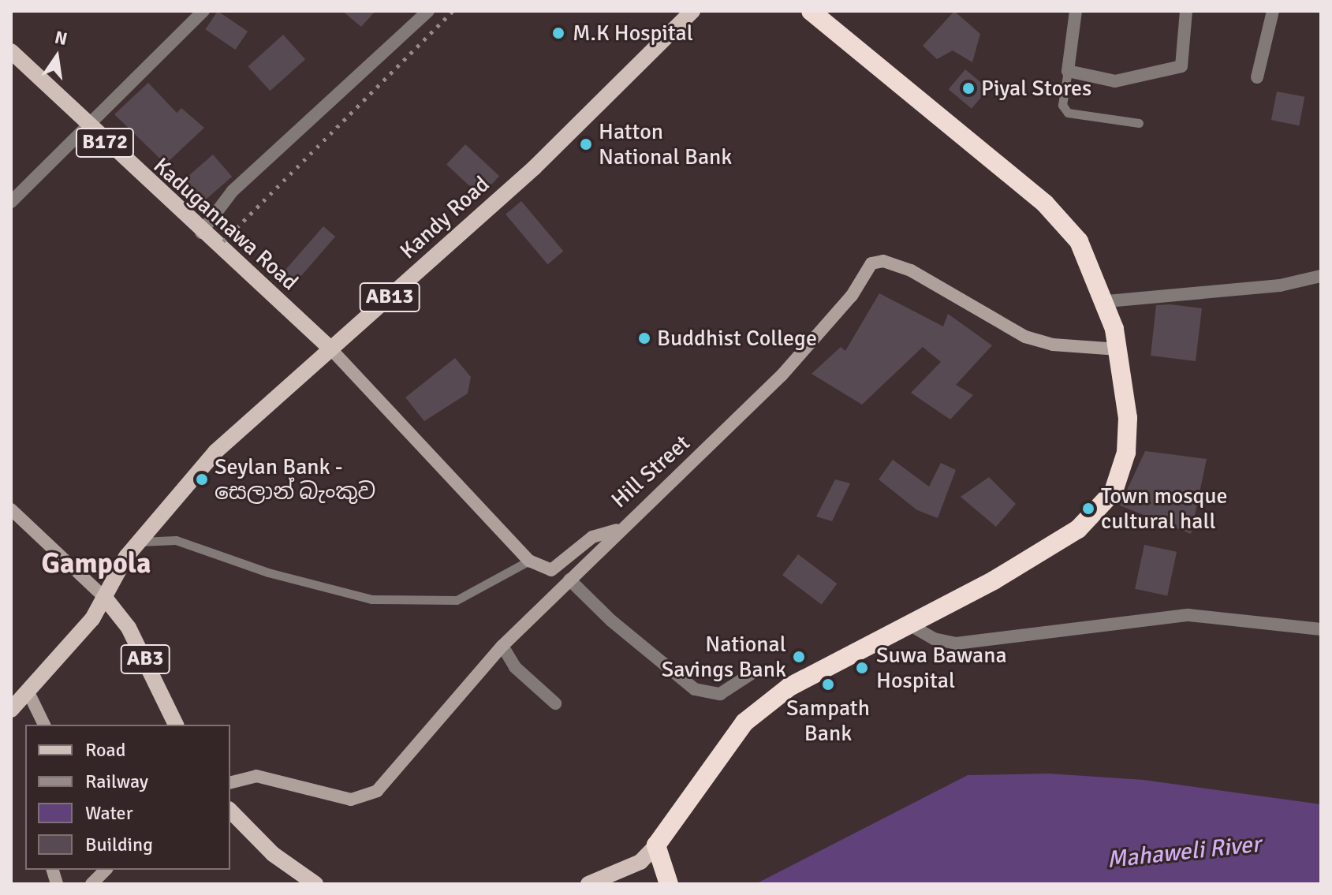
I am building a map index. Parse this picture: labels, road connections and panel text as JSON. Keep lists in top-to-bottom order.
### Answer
{
  "streets": {
    "main road": [
      "B172",
      "Kandy Road",
      "Kadugannawa Road",
      "AB13",
      "AB3"
    ],
    "street": ["Hill Street"]
  },
  "crossings": [
    ["Kandy Road", "Kadugannawa Road"],
    ["Kandy Road", "AB13"],
    ["Kandy Road", "AB3"],
    ["AB13", "AB3"]
  ],
  "districts": ["Gampola"],
  "water": ["Mahaweli River"],
  "places": [
    "M.K Hospital",
    "Piyal Stores",
    "Hatton National Bank",
    "Buddhist College",
    "Seylan Bank - සෙලාන් බැංකුව",
    "Town mosque cultural hall",
    "National Savings Bank",
    "Suwa Bawana Hospital",
    "Sampath Bank"
  ],
  "legend": [
    "Road",
    "Railway",
    "Water",
    "Building"
  ],
  "north": "top"
}
